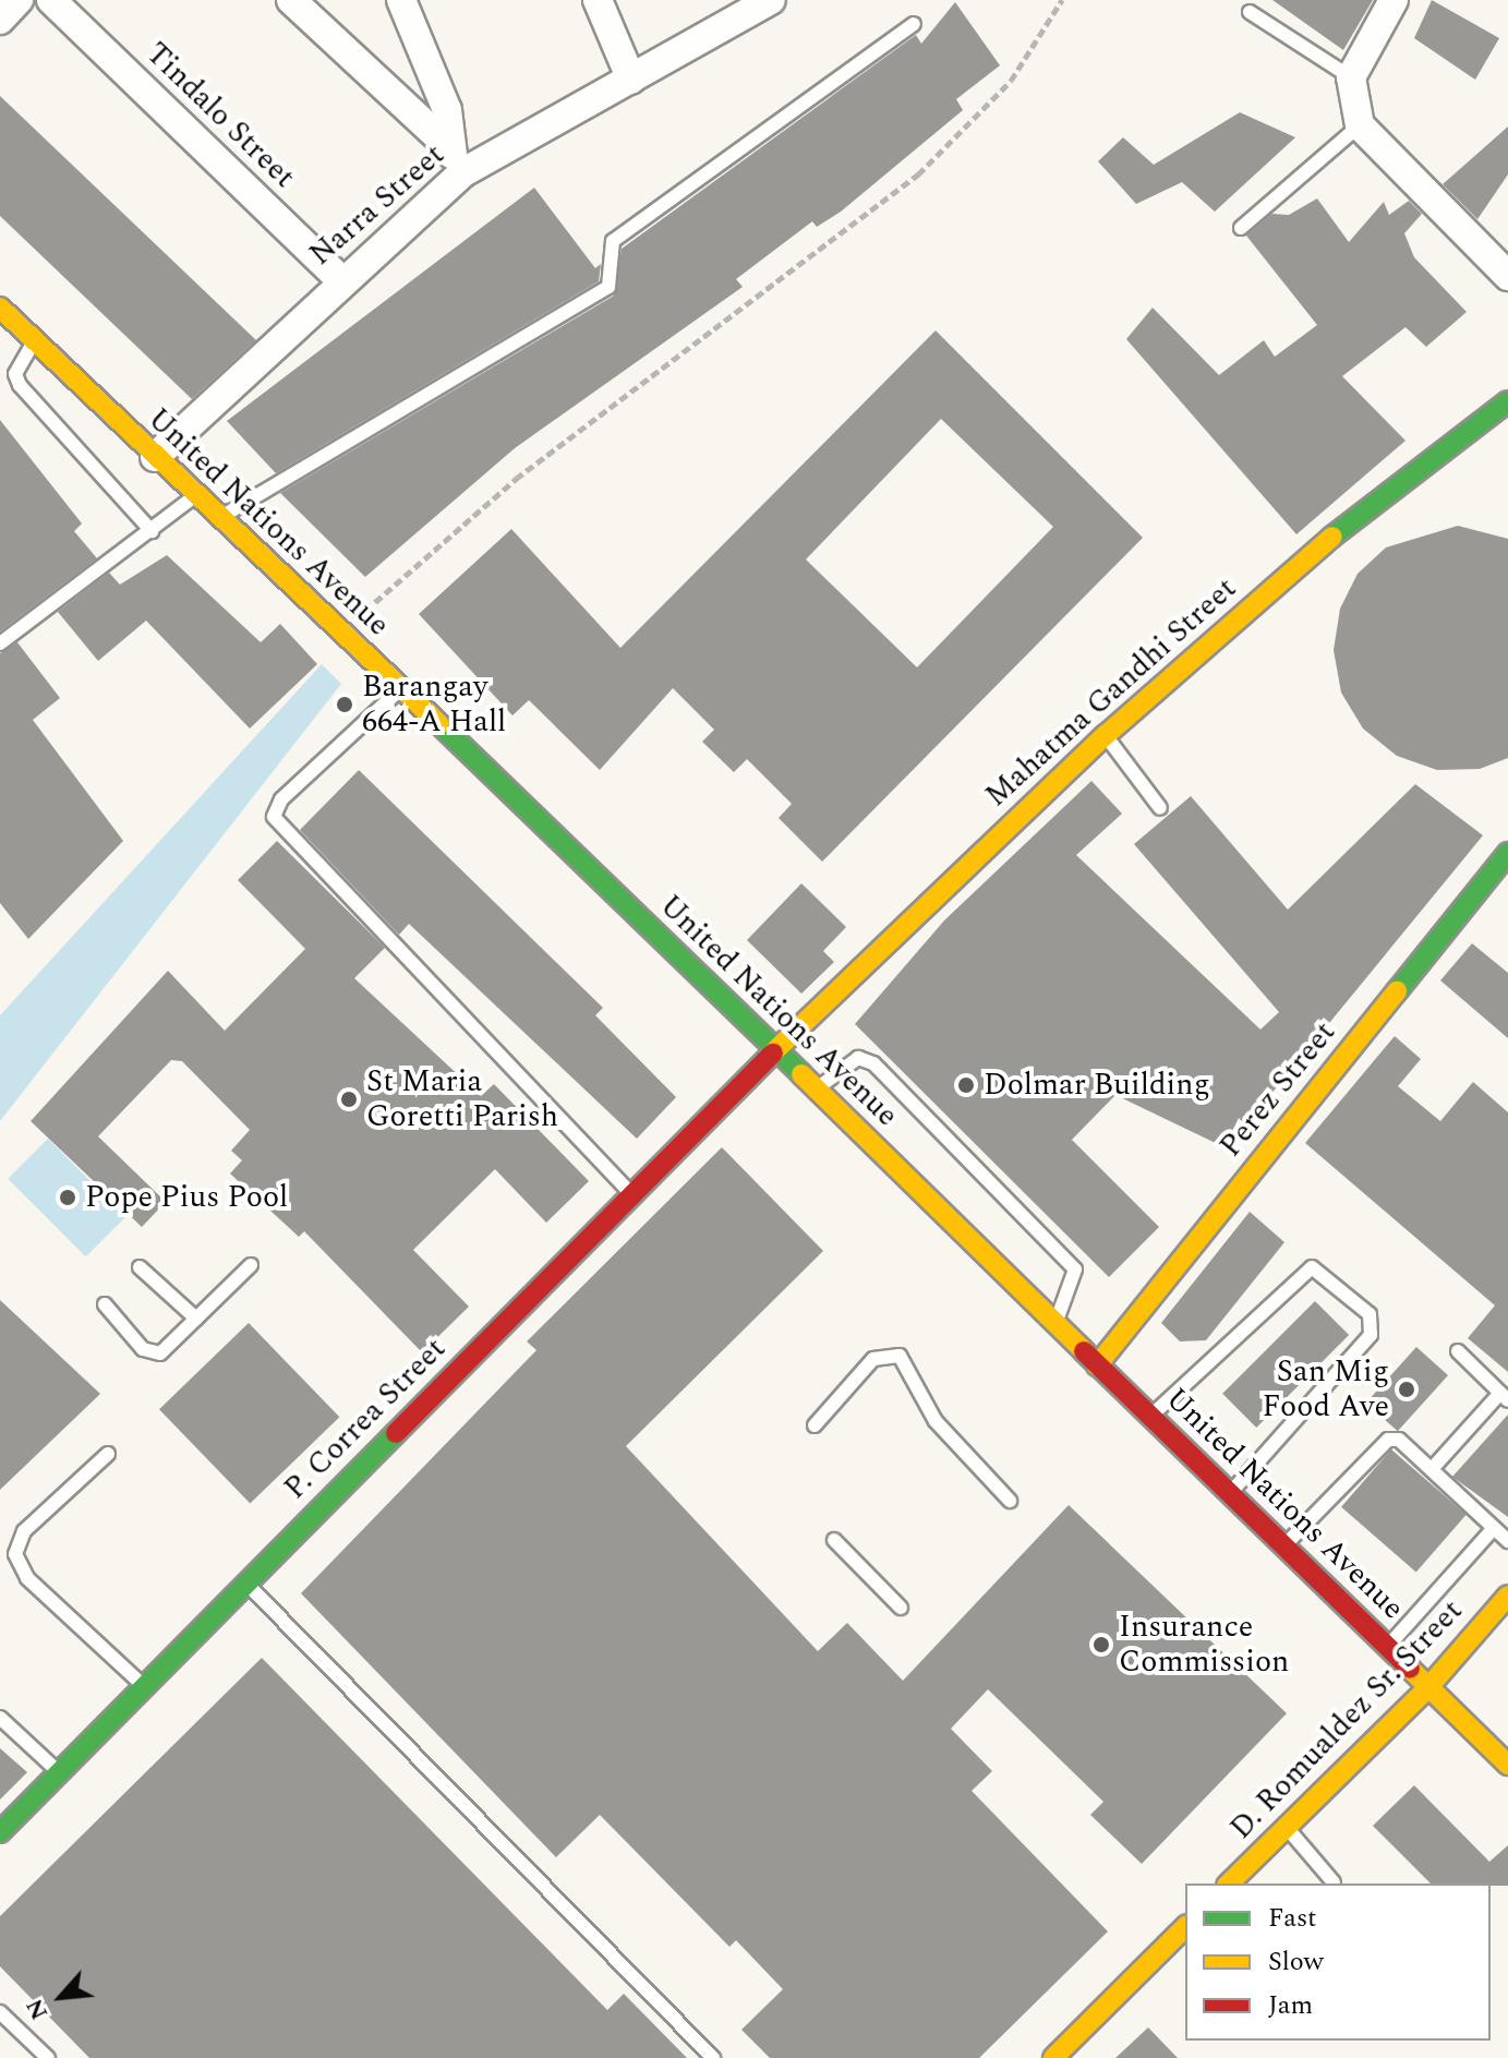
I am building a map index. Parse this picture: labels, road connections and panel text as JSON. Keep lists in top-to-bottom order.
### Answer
{
  "streets": {
    "street": [
      "Tindalo Street",
      "Narra Street",
      "United Nations Avenue",
      "Mahatma Gandhi Street",
      "Perez Street",
      "P. Correa Street",
      "D. Romualdez Sr. Street"
    ]
  },
  "crossings": [
    ["Tindalo Street", "Narra Street"],
    ["Narra Street", "United Nations Avenue"],
    ["United Nations Avenue", "Mahatma Gandhi Street"],
    ["United Nations Avenue", "Perez Street"],
    ["United Nations Avenue", "P. Correa Street"],
    ["United Nations Avenue", "D. Romualdez Sr. Street"],
    ["Mahatma Gandhi Street", "P. Correa Street"]
  ],
  "places": [
    "Barangay 664-A Hall",
    "Dolmar Building",
    "St Maria Goretti Parish",
    "Pope Pius Pool",
    "San Mig Food Ave",
    "Insurance Commission"
  ],
  "legend": ["Fast", "Slow", "Jam"],
  "north": "bottom left"
}
